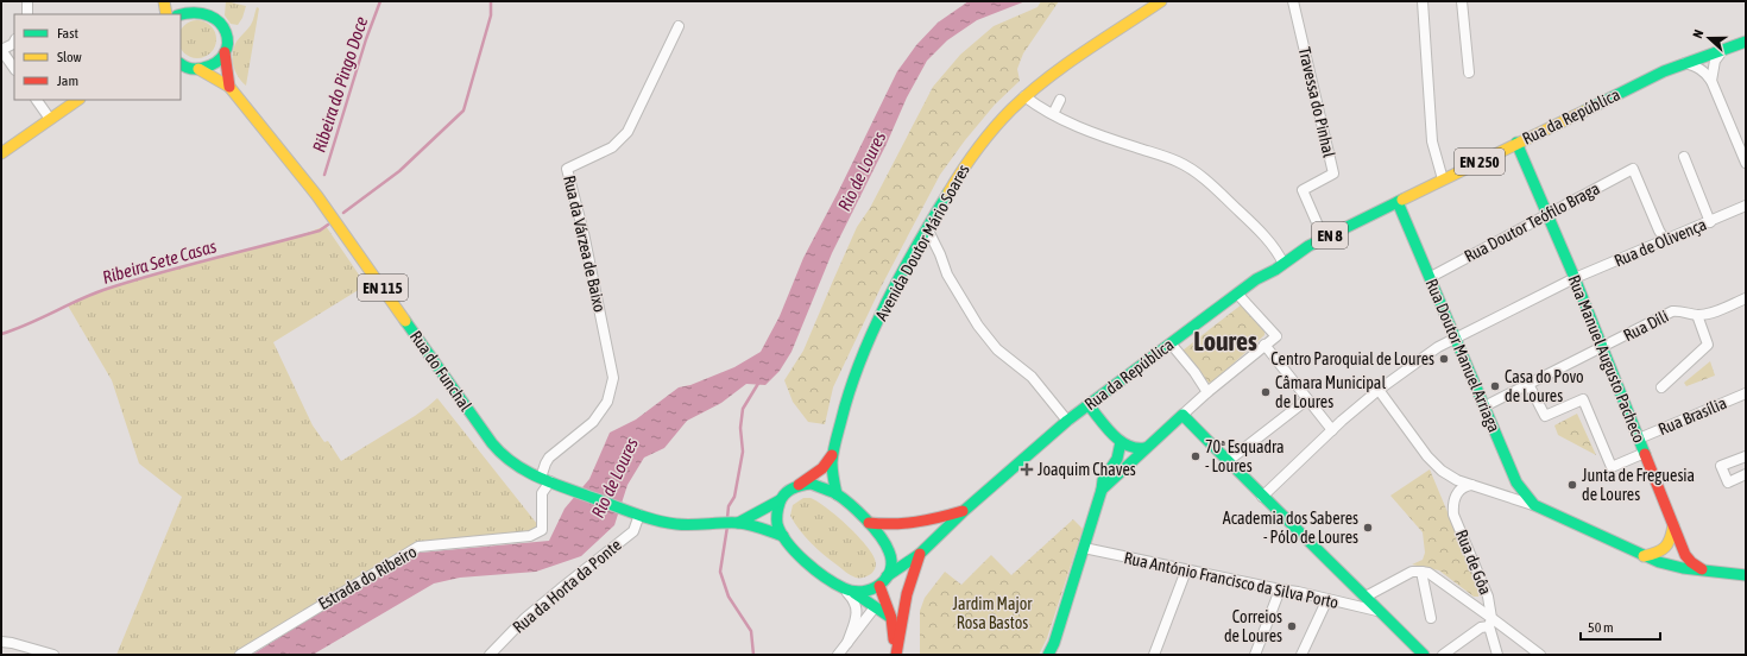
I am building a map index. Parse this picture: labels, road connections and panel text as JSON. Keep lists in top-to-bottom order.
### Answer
{
  "streets": {
    "main road": [
      "Rua da República",
      "EN 250",
      "EN 8",
      "Avenida Doutor Mário Soares",
      "EN 115",
      "Rua Doutor Manuel Arriaga",
      "Rua Manuel Augusto Pacheco",
      "Rua do Funchal"
    ],
    "street": [
      "Travessa do Pinhal",
      "Rua Doutor Teófilo Braga",
      "Rua de Olivença",
      "Rua da Várzea de Baixo",
      "Rua Díli",
      "Rua Brasília",
      "Rua de Gôa",
      "Estrada do Ribeiro",
      "Rua António Francisco da Silva Porto",
      "Rua da Horta da Ponte"
    ]
  },
  "crossings": [
    ["Travessa do Pinhal", "Rua da República"],
    ["Rua da República", "Rua Doutor Manuel Arriaga"],
    ["Rua da República", "Rua Manuel Augusto Pacheco"],
    ["Rua Doutor Teófilo Braga", "Rua de Olivença"],
    ["Rua Doutor Teófilo Braga", "Rua Doutor Manuel Arriaga"],
    ["Rua Doutor Teófilo Braga", "Rua Manuel Augusto Pacheco"],
    ["Avenida Doutor Mário Soares", "Rua do Funchal"],
    ["Rua de Olivença", "Rua Doutor Manuel Arriaga"],
    ["Rua de Olivença", "Rua Manuel Augusto Pacheco"],
    ["Rua da Várzea de Baixo", "Rua do Funchal"],
    ["Rua da Várzea de Baixo", "Estrada do Ribeiro"],
    ["Rua Díli", "Rua Doutor Manuel Arriaga"],
    ["Rua Díli", "Rua Manuel Augusto Pacheco"],
    ["Rua Manuel Augusto Pacheco", "Rua Brasília"],
    ["Rua do Funchal", "Estrada do Ribeiro"],
    ["Rua do Funchal", "Rua da Horta da Ponte"]
  ],
  "districts": ["Loures"],
  "water": ["Ribeira do Pingo Doce", "Rio de Loures", "Ribeira Sete Casas"],
  "parks": ["Jardim Major Rosa Bastos"],
  "places": {
    "other": [
      "Centro Paroquial de Loures",
      "Casa do Povo de Loures",
      "Câmara Municipal de Loures",
      "70ª Esquadra - Loures",
      "Junta de Freguesia de Loures",
      "Academia dos Saberes - Pólo de Loures",
      "Correios de Loures"
    ],
    "health": ["Joaquim Chaves"]
  },
  "legend": ["Fast", "Slow", "Jam"],
  "scale_bar": "50 m",
  "north": "left"
}
